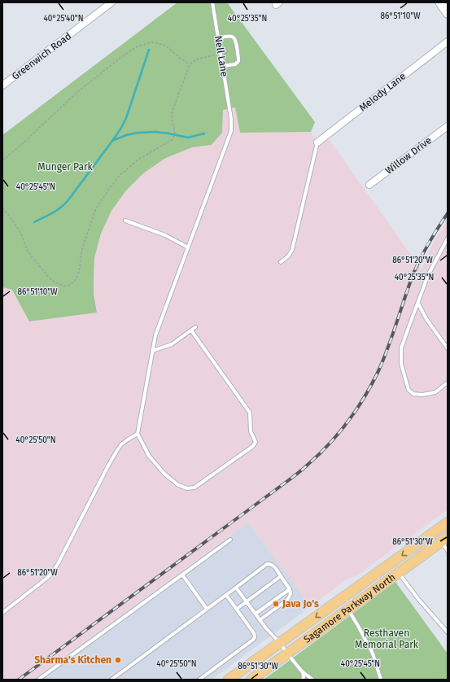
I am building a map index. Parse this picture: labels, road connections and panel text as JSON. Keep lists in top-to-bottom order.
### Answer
{
  "streets": {
    "main road": ["Sagamore Parkway North"],
    "street": ["Greenwich Road", "Melody Lane", "Willow Drive"],
    "lane": ["Nell Lane"]
  },
  "parks": ["Munger Park", "Resthaven Memorial Park"],
  "places": ["Java Jo's", "Sharma's Kitchen"],
  "coordinates": [
    "86°51'10\"W",
    "40°25'40\"N",
    "40°25'35\"N",
    "40°25'45\"N",
    "86°51'20\"W",
    "40°25'50\"N",
    "86°51'30\"W"
  ]
}
